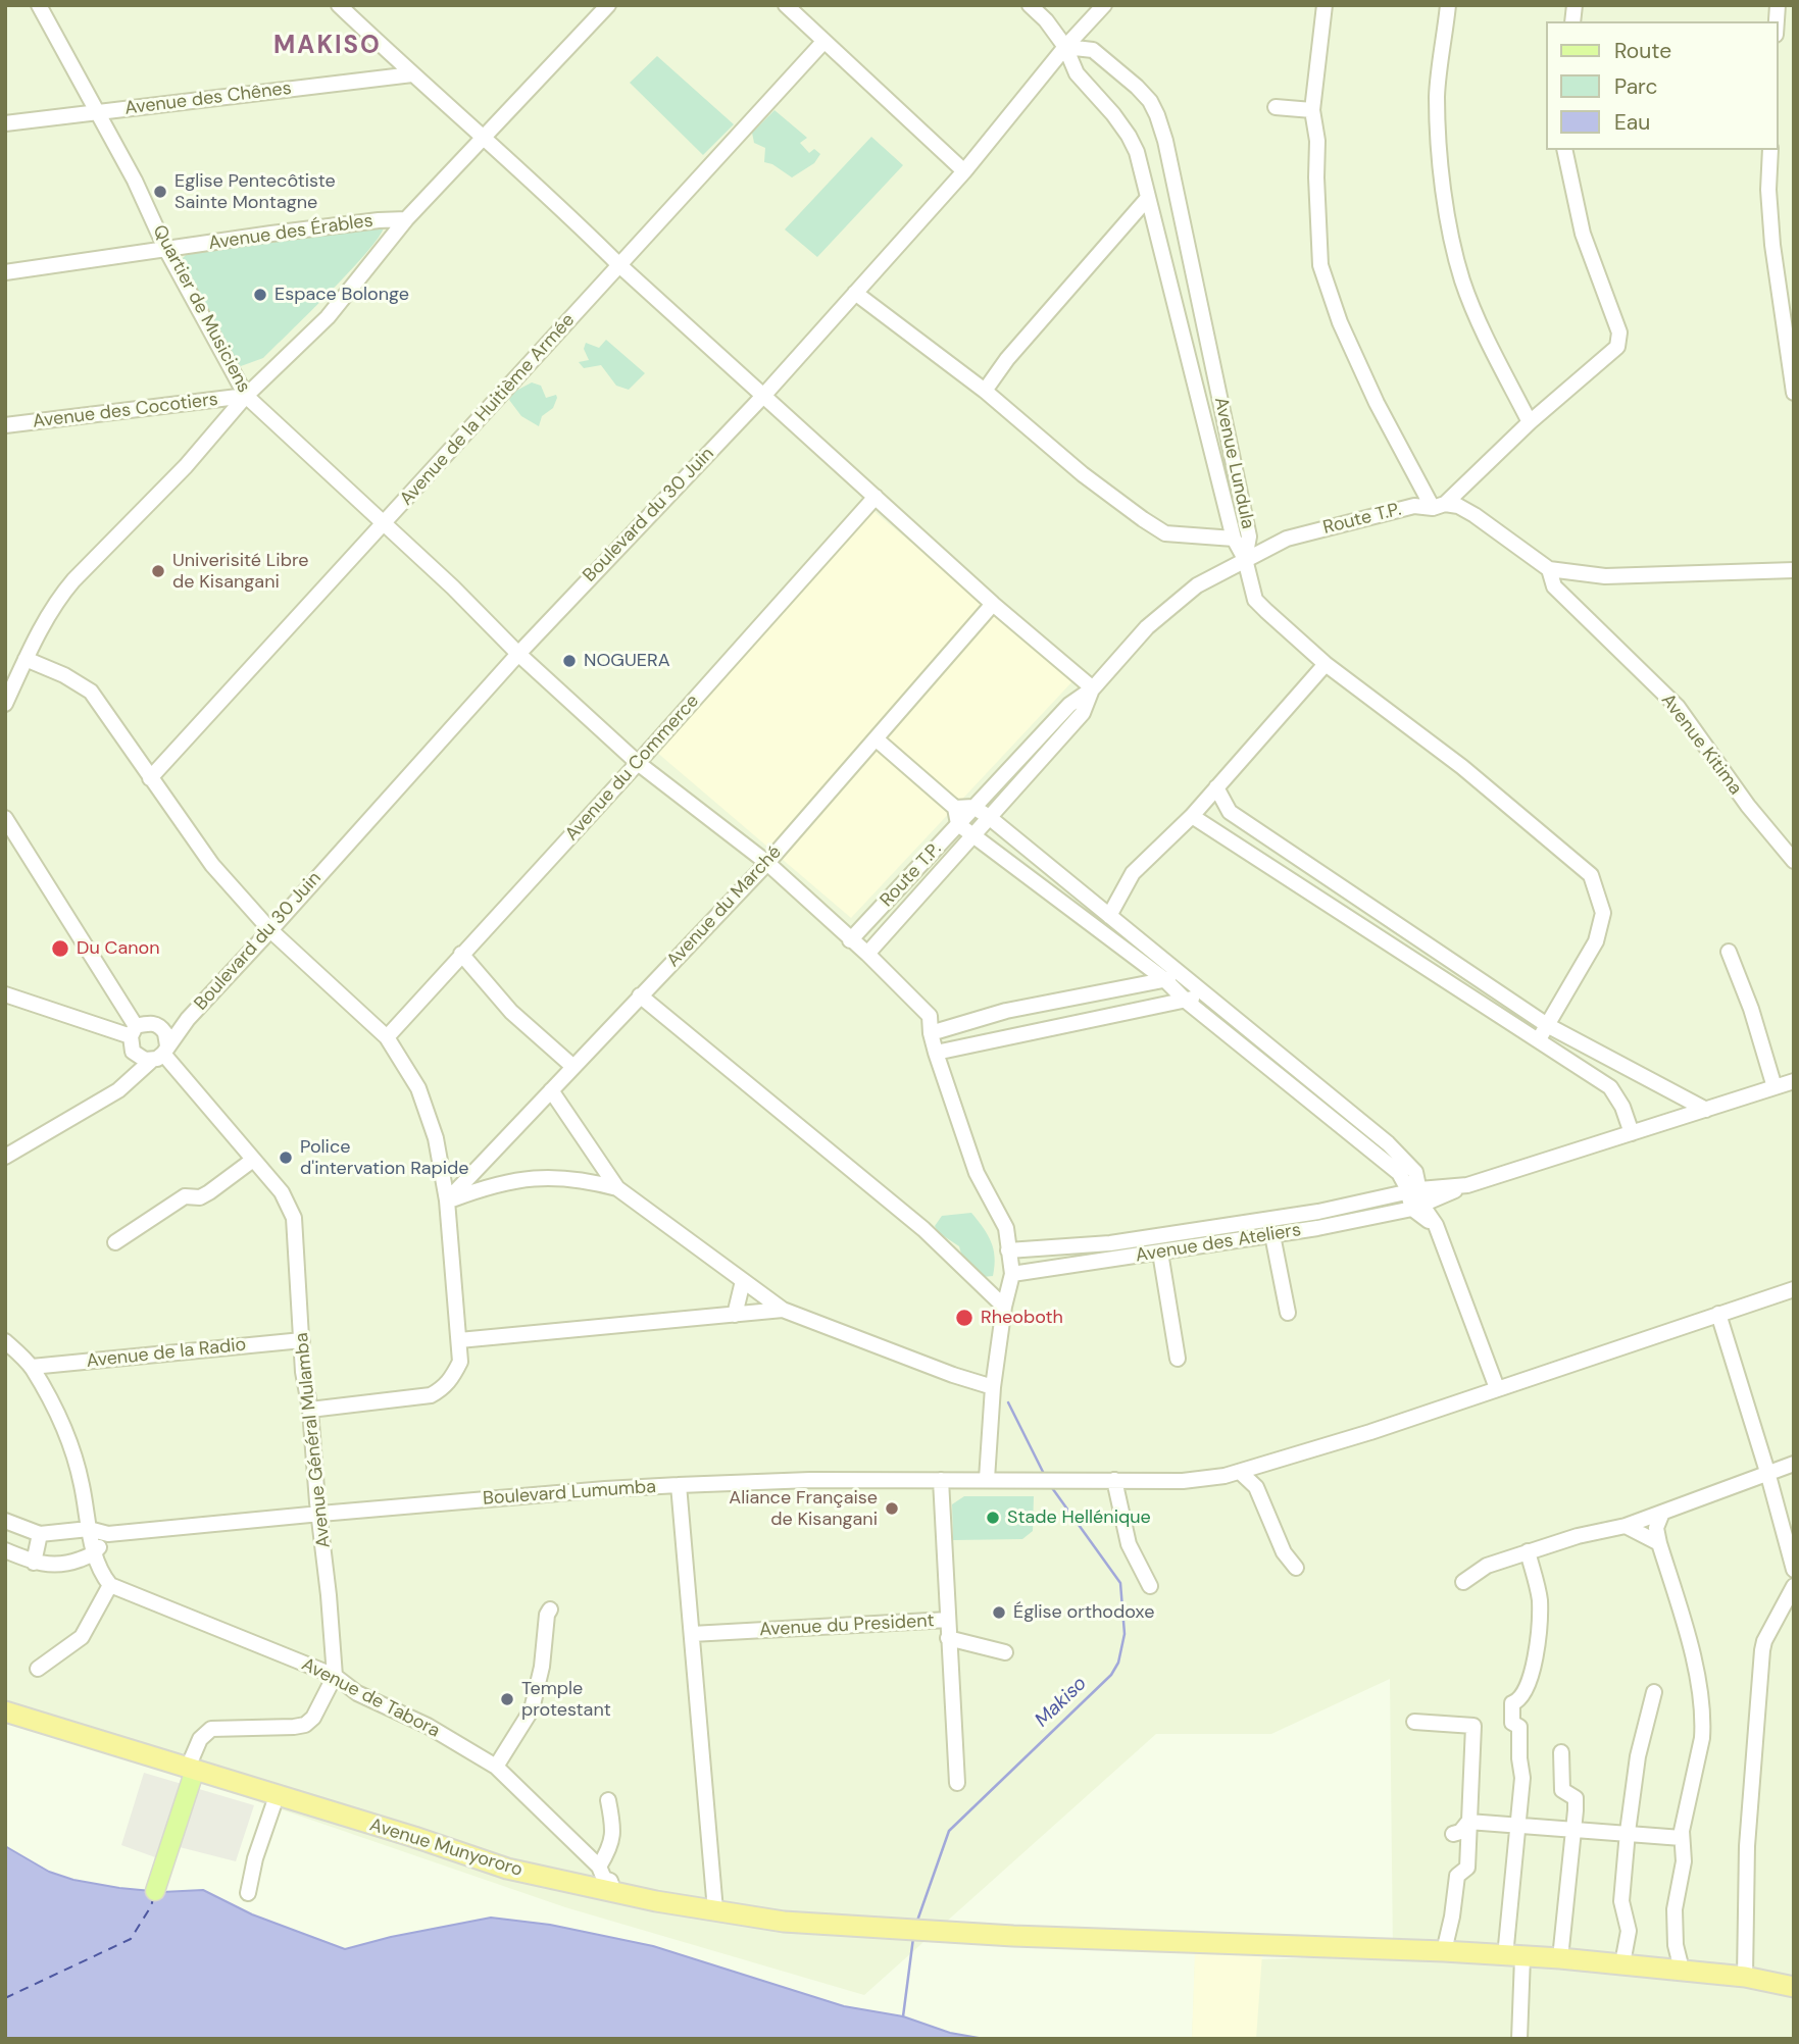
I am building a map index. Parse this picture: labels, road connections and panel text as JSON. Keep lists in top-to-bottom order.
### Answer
{
  "streets": {
    "highway": ["Avenue Munyororo"],
    "street": [
      "Avenue des Chênes",
      "Avenue des Érables",
      "Quartier de Musiciens",
      "Avenue de la Huitième Armée",
      "Avenue des Cocotiers",
      "Avenue Lundula",
      "Boulevard du 30 Juin",
      "Route T.P.",
      "Avenue Kitima",
      "Avenue du Commerce",
      "Avenue du Marché",
      "Avenue des Ateliers",
      "Avenue de la Radio",
      "Avenue Général Mulamba",
      "Boulevard Lumumba",
      "Avenue du President",
      "Avenue de Tabora"
    ]
  },
  "crossings": [
    ["Avenue des Chênes", "Quartier de Musiciens"],
    ["Avenue des Érables", "Quartier de Musiciens"],
    ["Quartier de Musiciens", "Avenue de la Huitième Armée"],
    ["Quartier de Musiciens", "Avenue des Cocotiers"],
    ["Quartier de Musiciens", "Boulevard du 30 Juin"],
    ["Quartier de Musiciens", "Route T.P."],
    ["Quartier de Musiciens", "Avenue du Commerce"],
    ["Quartier de Musiciens", "Avenue du Marché"],
    ["Quartier de Musiciens", "Avenue des Ateliers"],
    ["Avenue Lundula", "Boulevard du 30 Juin"],
    ["Avenue Lundula", "Route T.P."],
    ["Boulevard du 30 Juin", "Avenue Général Mulamba"],
    ["Route T.P.", "Avenue Kitima"],
    ["Avenue de la Radio", "Avenue Général Mulamba"],
    ["Avenue Général Mulamba", "Boulevard Lumumba"],
    ["Avenue Général Mulamba", "Avenue de Tabora"],
    ["Boulevard Lumumba", "Avenue du President"],
    ["Avenue de Tabora", "Avenue Munyororo"]
  ],
  "districts": ["MAKISO"],
  "water": ["Makiso"],
  "places": [
    "Eglise Pentecôtiste Sainte Montagne",
    "Espace Bolonge",
    "Univerisité Libre de Kisangani",
    "NOGUERA",
    "Du Canon",
    "Police d'intervation Rapide",
    "Rheoboth",
    "Aliance Française de Kisangani",
    "Stade Hellénique",
    "Église orthodoxe",
    "Temple protestant"
  ],
  "legend": ["Route", "Parc", "Eau"]
}
